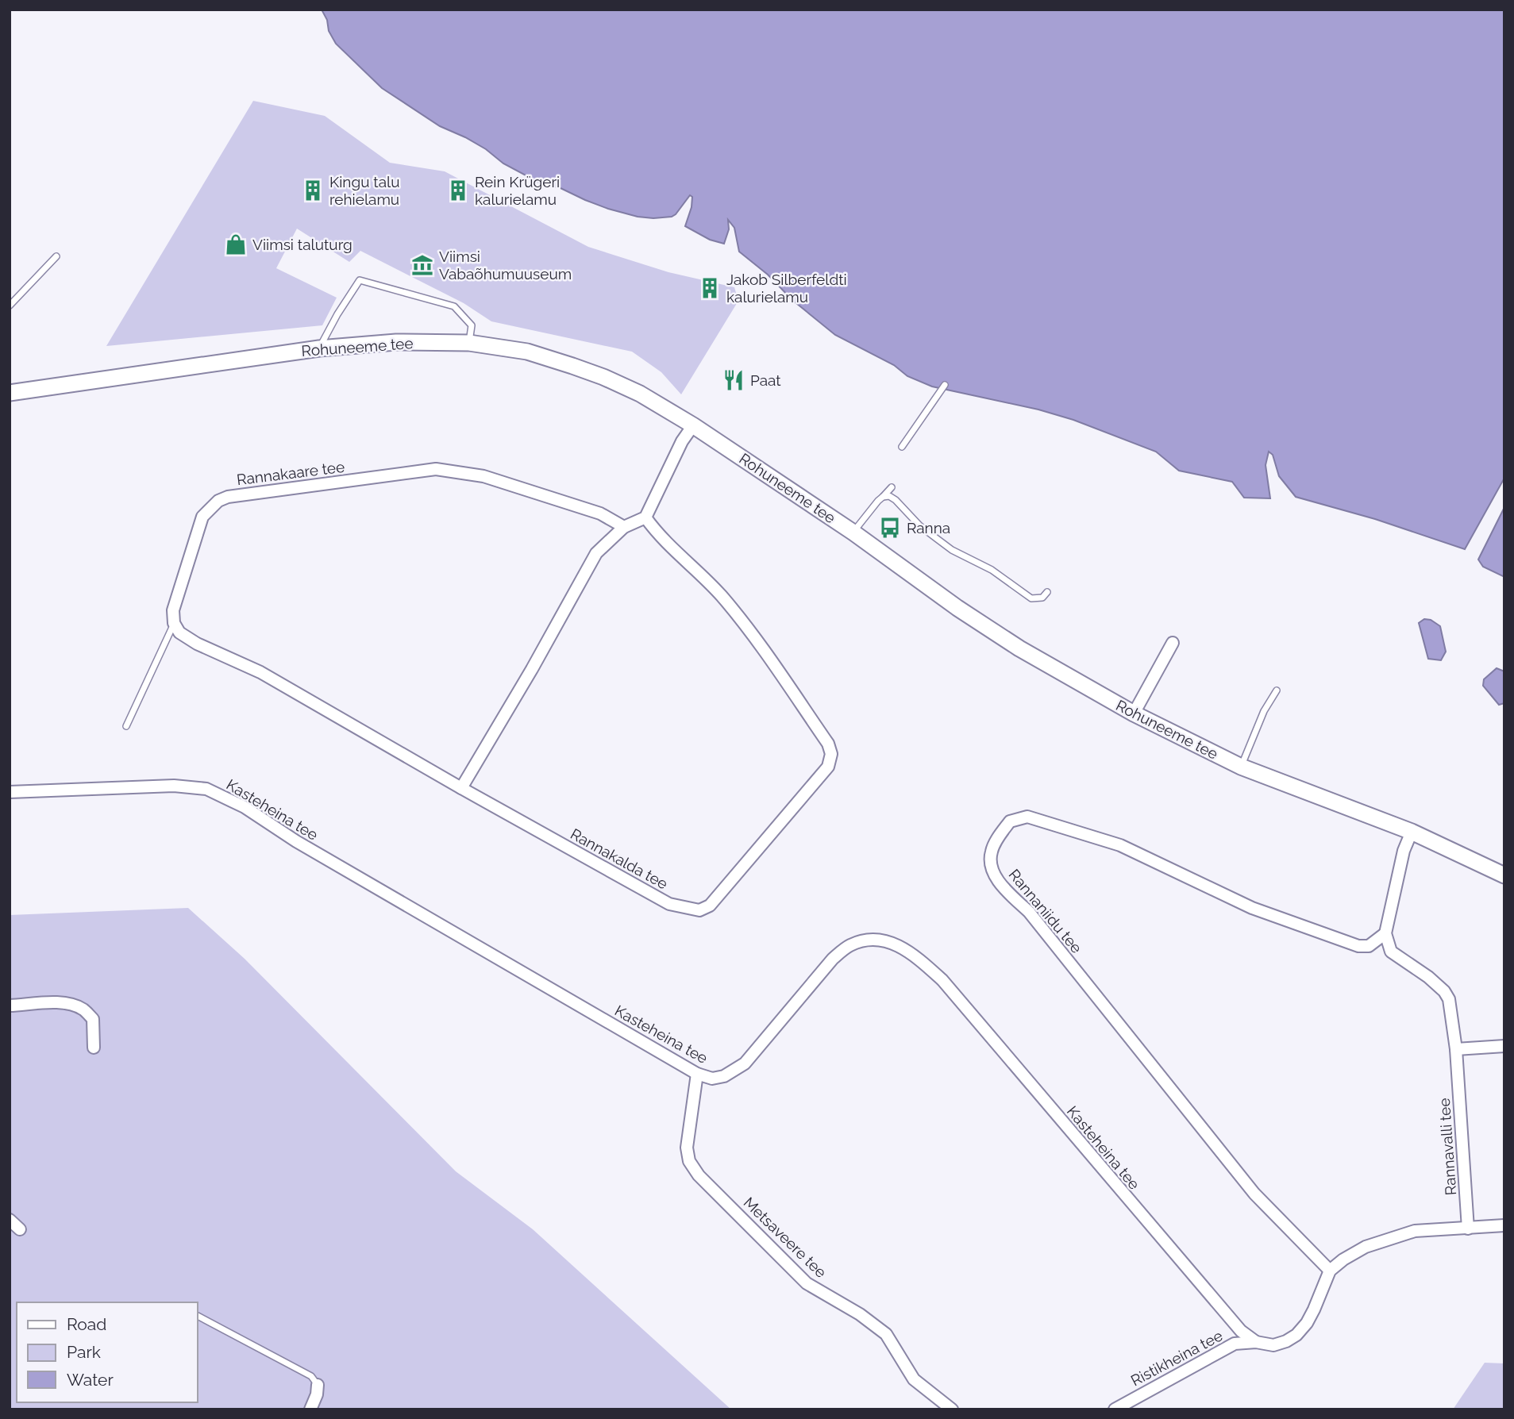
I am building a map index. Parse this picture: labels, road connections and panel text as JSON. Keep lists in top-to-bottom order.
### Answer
{
  "streets": {
    "street": [
      "Rohuneeme tee",
      "Rannakaare tee",
      "Kasteheina tee",
      "Rannakalda tee",
      "Rannaniidu tee",
      "Rannavalli tee",
      "Metsaveere tee",
      "Ristikheina tee"
    ]
  },
  "crossings": [
    ["Kasteheina tee", "Metsaveere tee"],
    ["Kasteheina tee", "Ristikheina tee"],
    ["Rannaniidu tee", "Rannavalli tee"]
  ],
  "places": {
    "building": ["Kingu talu rehielamu", "Rein Krügeri kalurielamu", "Jakob Silberfeldti kalurielamu"],
    "shop": ["Viimsi taluturg"],
    "museum": ["Viimsi Vabaõhumuuseum"],
    "restaurant": ["Paat"],
    "bus stop": ["Ranna"]
  },
  "legend": ["Road", "Park", "Water"]
}
